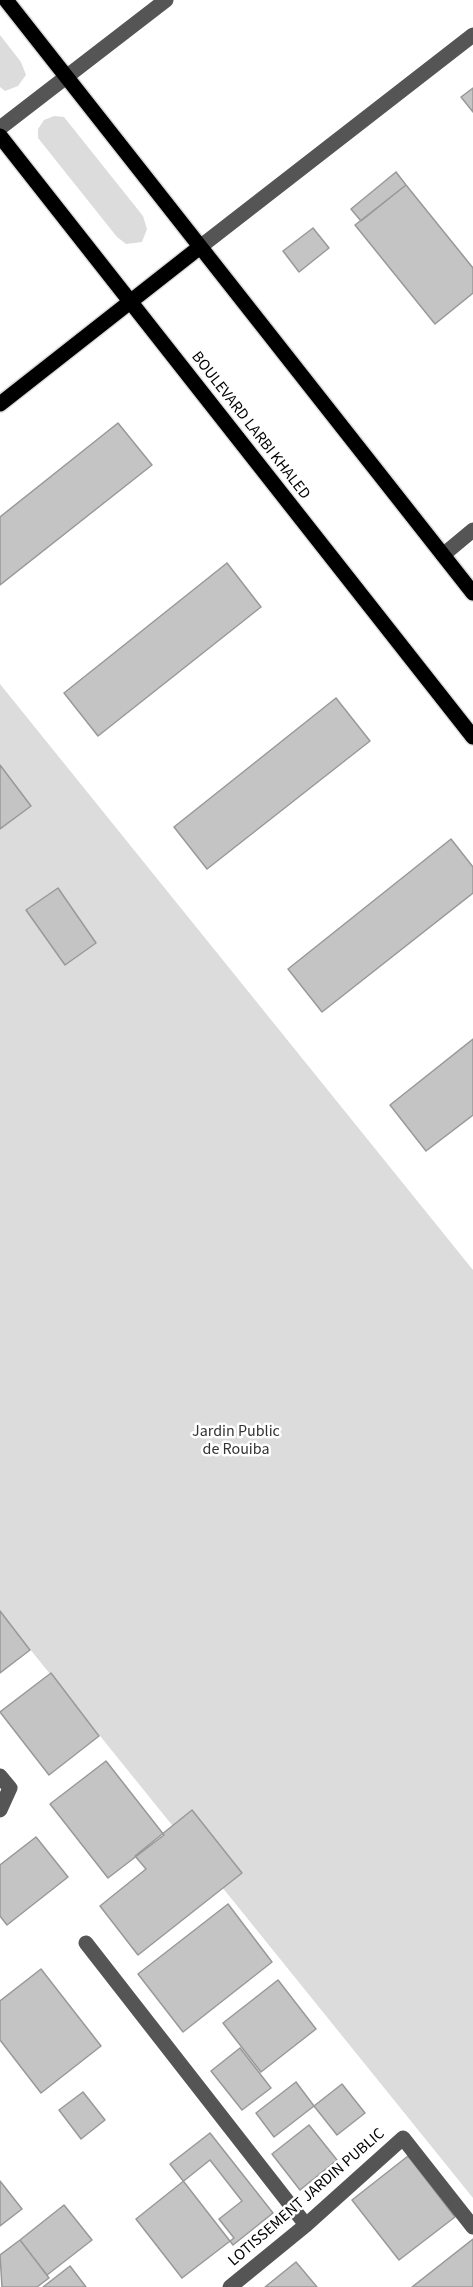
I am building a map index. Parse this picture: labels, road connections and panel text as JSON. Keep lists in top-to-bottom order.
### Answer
{
  "streets": {
    "main road": ["BOULEVARD LARBI KHALED"],
    "street": ["LOTISSEMENT JARDIN PUBLIC"]
  },
  "parks": ["Jardin Public de Rouiba"]
}
